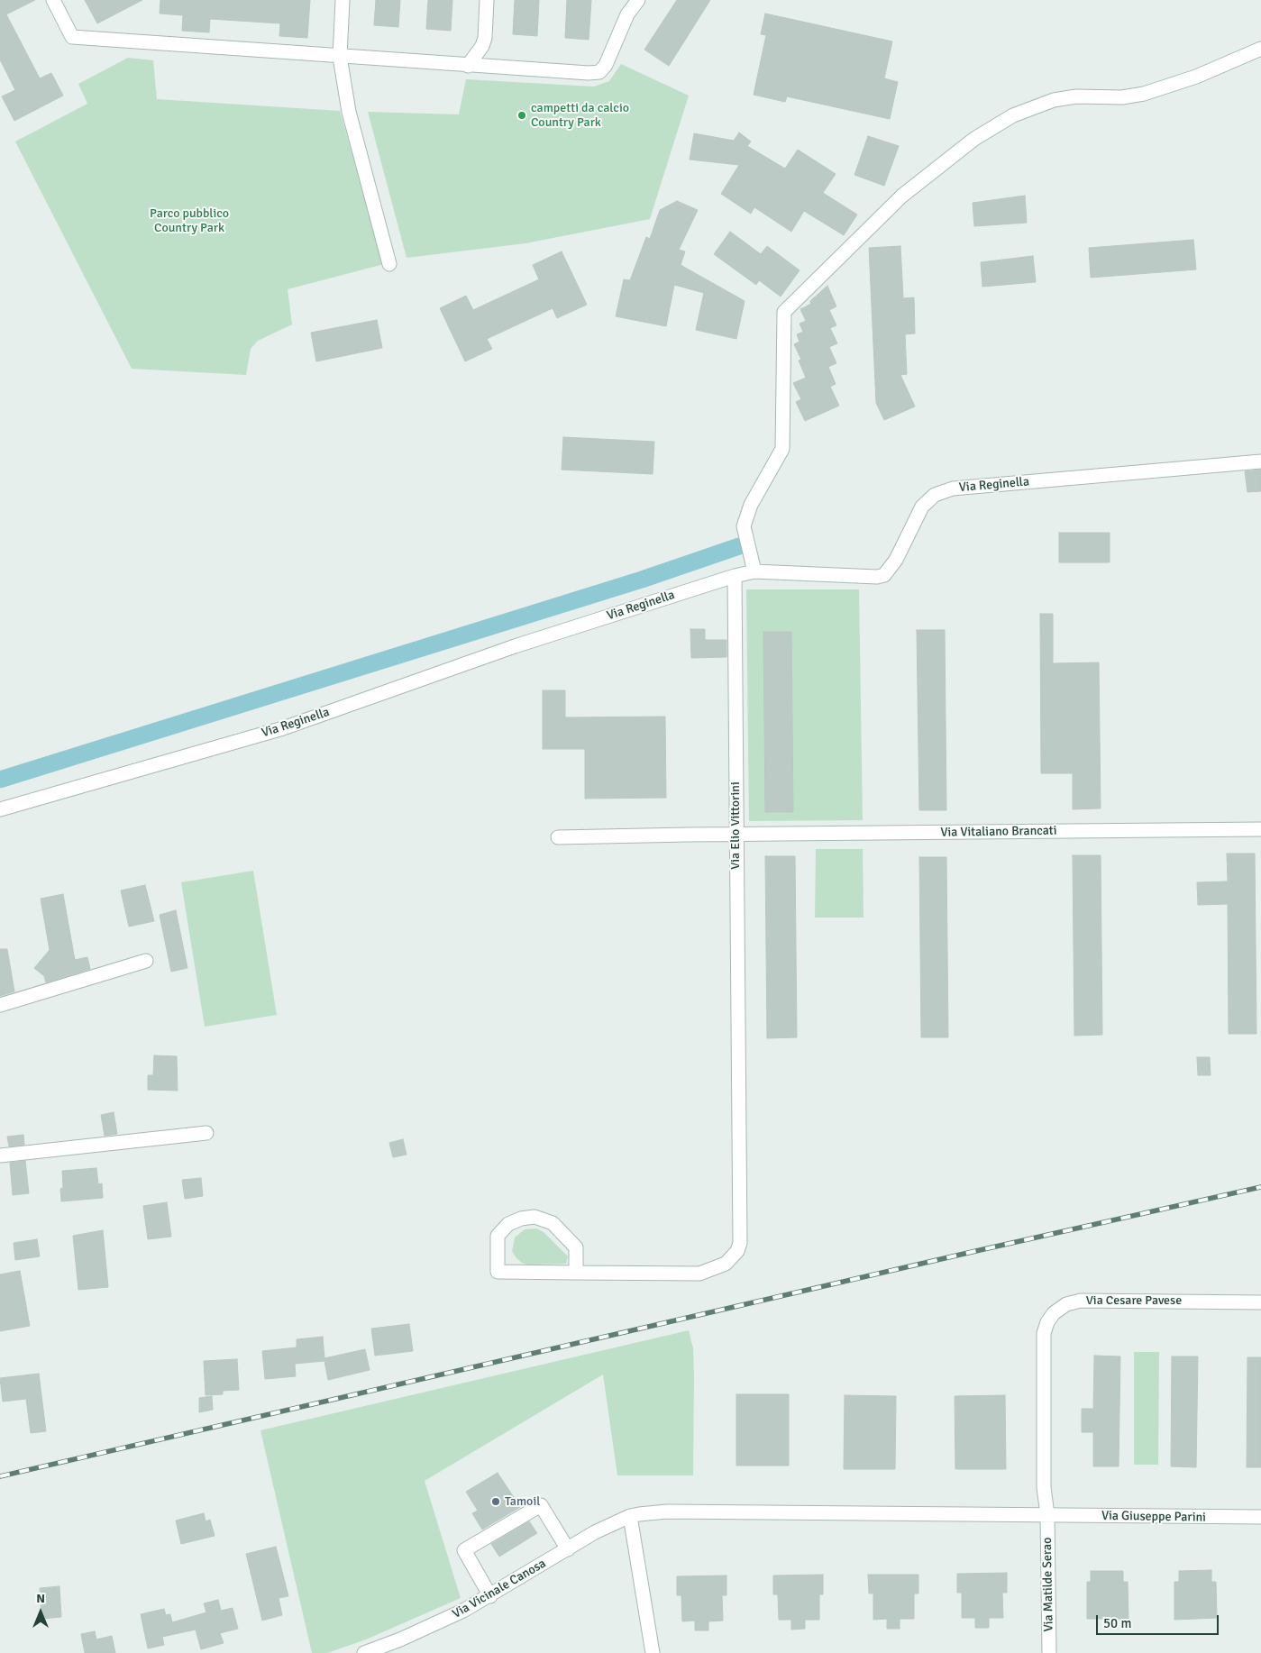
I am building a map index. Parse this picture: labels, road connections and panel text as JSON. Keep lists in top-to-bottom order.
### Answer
{
  "streets": {
    "street": [
      "Via Reginella",
      "Via Elio Vittorini",
      "Via Vitaliano Brancati",
      "Via Cesare Pavese",
      "Via Giuseppe Parini",
      "Via Matilde Serao",
      "Via Vicinale Canosa"
    ]
  },
  "crossings": [
    ["Via Reginella", "Via Elio Vittorini"],
    ["Via Elio Vittorini", "Via Vitaliano Brancati"],
    ["Via Cesare Pavese", "Via Giuseppe Parini"],
    ["Via Cesare Pavese", "Via Matilde Serao"],
    ["Via Giuseppe Parini", "Via Matilde Serao"],
    ["Via Giuseppe Parini", "Via Vicinale Canosa"]
  ],
  "parks": ["Parco pubblico Country Park"],
  "places": ["campetti da calcio Country Park", "Tamoil"],
  "scale_bar": "50 m",
  "north": "top"
}
